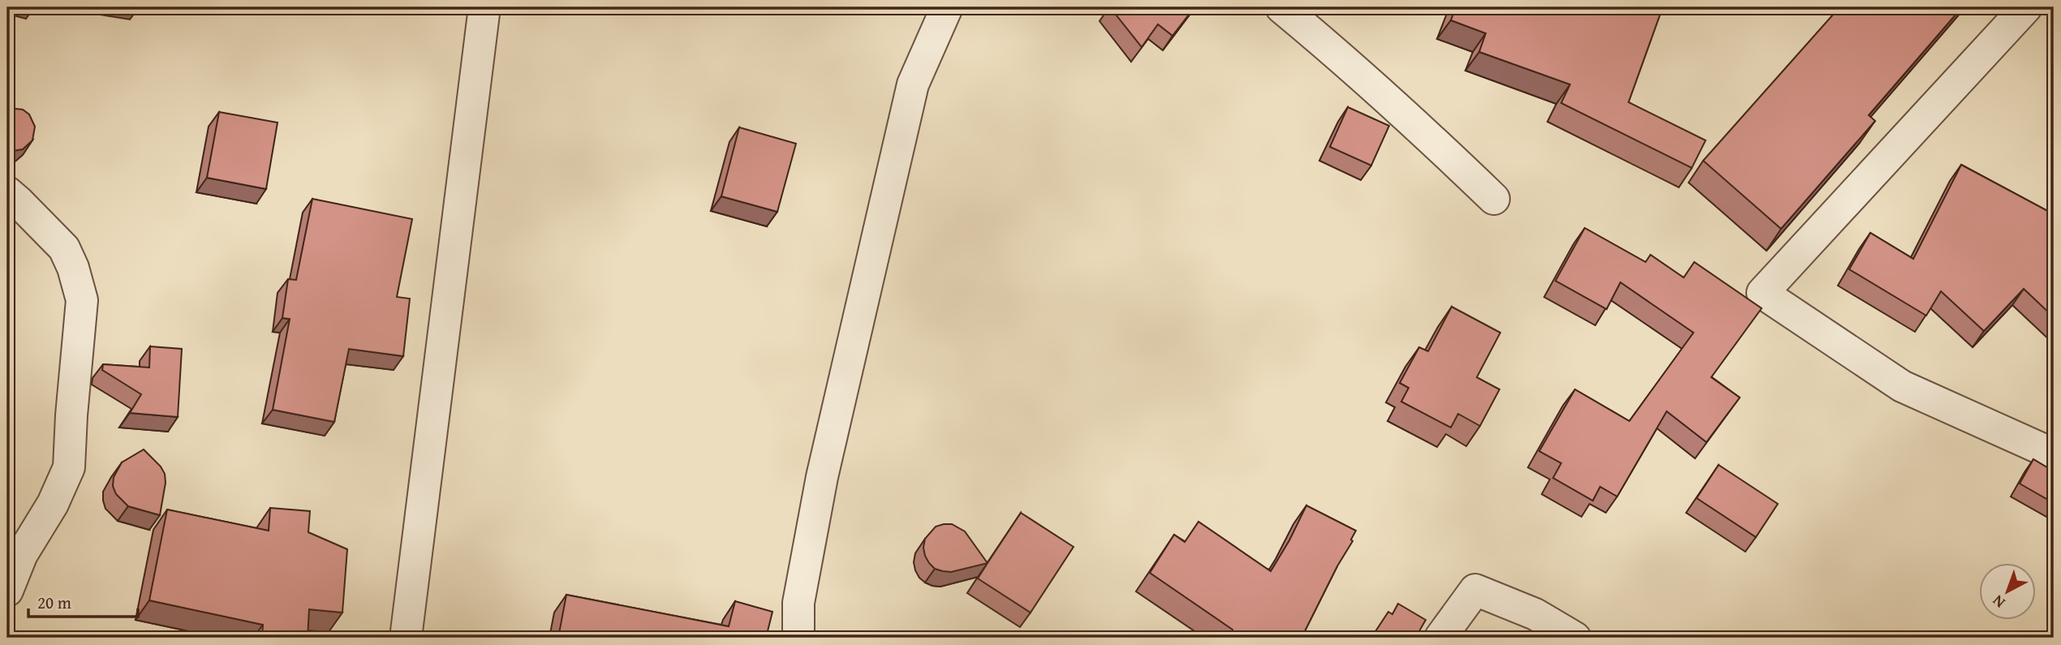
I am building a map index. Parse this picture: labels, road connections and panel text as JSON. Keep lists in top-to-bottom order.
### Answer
{
  "scale_bar": "20 m",
  "north": "bottom left"
}
